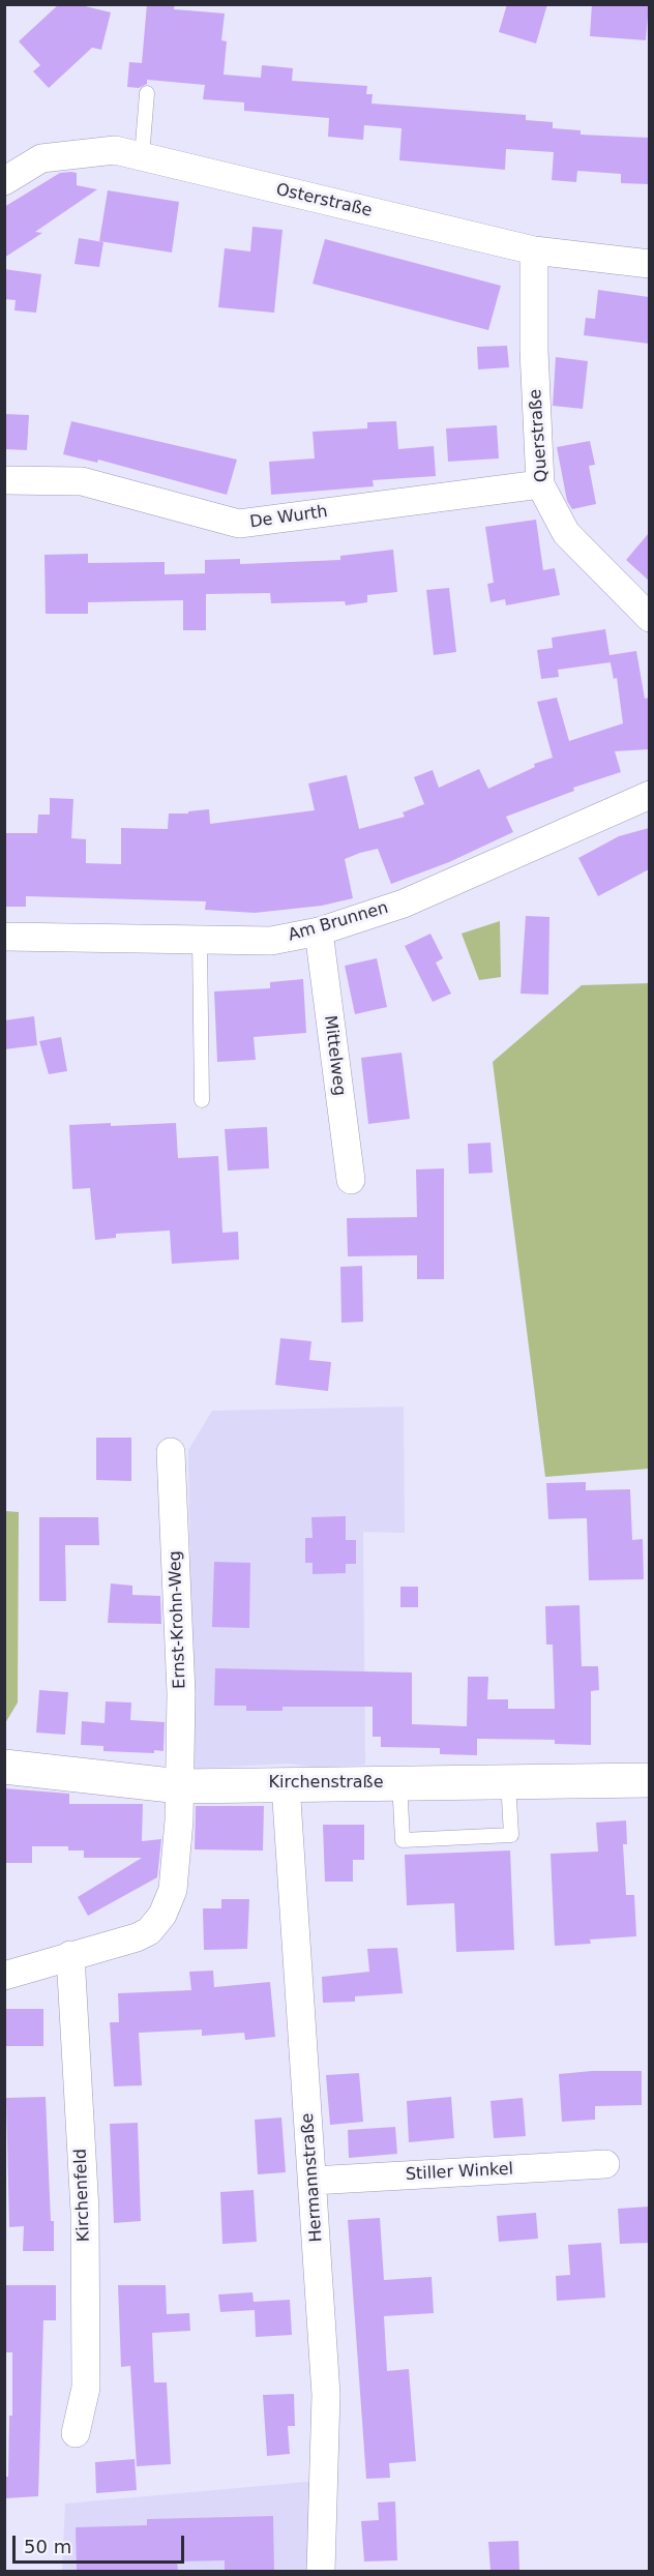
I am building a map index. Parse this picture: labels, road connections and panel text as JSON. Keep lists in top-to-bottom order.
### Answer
{
  "streets": {
    "street": [
      "Osterstraße",
      "Querstraße",
      "De Wurth",
      "Am Brunnen",
      "Mittelweg",
      "Ernst-Krohn-Weg",
      "Kirchenstraße",
      "Stiller Winkel",
      "Hermannstraße",
      "Kirchenfeld"
    ]
  },
  "crossings": [
    ["Osterstraße", "Querstraße"],
    ["Querstraße", "De Wurth"],
    ["Am Brunnen", "Mittelweg"],
    ["Ernst-Krohn-Weg", "Kirchenstraße"],
    ["Ernst-Krohn-Weg", "Kirchenfeld"],
    ["Kirchenstraße", "Hermannstraße"],
    ["Stiller Winkel", "Hermannstraße"]
  ],
  "scale_bar": "50 m"
}
